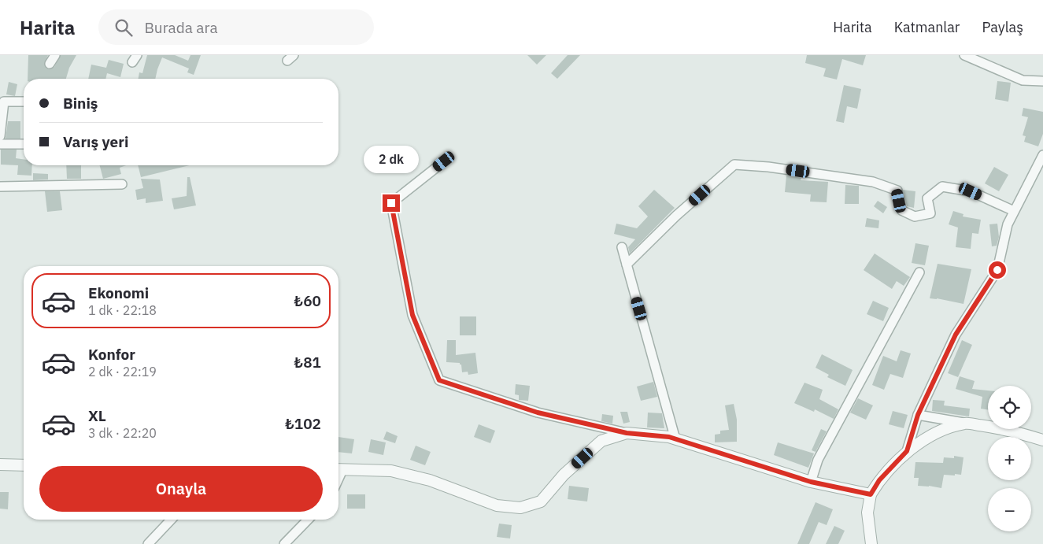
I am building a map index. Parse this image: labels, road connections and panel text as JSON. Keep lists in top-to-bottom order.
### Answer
{
  "page": {
    "header": "Harita",
    "search": "Burada ara",
    "nav": ["Harita", "Katmanlar", "Paylaş"],
    "banner": ["Biniş", "Varış yeri"],
    "bubble": "2 dk",
    "list": [
      {
        "name": "Ekonomi",
        "note": "1 dk · 22:18",
        "value": "₺60"
      },
      {
        "name": "Konfor",
        "note": "2 dk · 22:19",
        "value": "₺81"
      },
      {
        "name": "XL",
        "note": "3 dk · 22:20",
        "value": "₺102"
      }
    ],
    "map_buttons": ["+", "−"],
    "buttons": "Onayla"
  }
}
